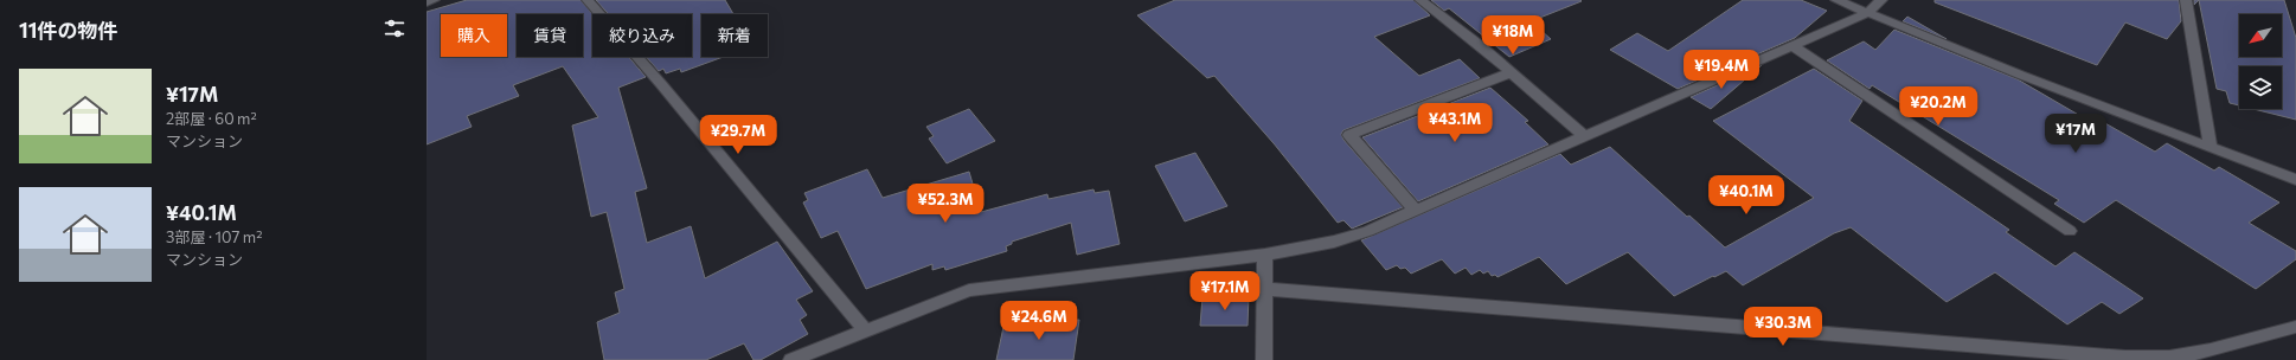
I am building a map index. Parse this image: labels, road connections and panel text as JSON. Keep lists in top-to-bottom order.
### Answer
{
  "north": "bottom left",
  "page": {
    "heading": "11件の物件",
    "chip": [
      "購入",
      "賃貸",
      "絞り込み",
      "新着"
    ],
    "price": [
      "¥18M",
      "¥19.4M",
      "¥20.2M",
      "¥43.1M",
      "¥17M",
      "¥29.7M",
      "¥40.1M",
      "¥52.3M",
      "¥17.1M",
      "¥24.6M",
      "¥30.3M"
    ],
    "list": [
      {
        "name": "¥17M",
        "note": "2部屋 · 60 m² · マンション"
      },
      {
        "name": "¥40.1M",
        "note": "3部屋 · 107 m² · マンション"
      }
    ]
  }
}
